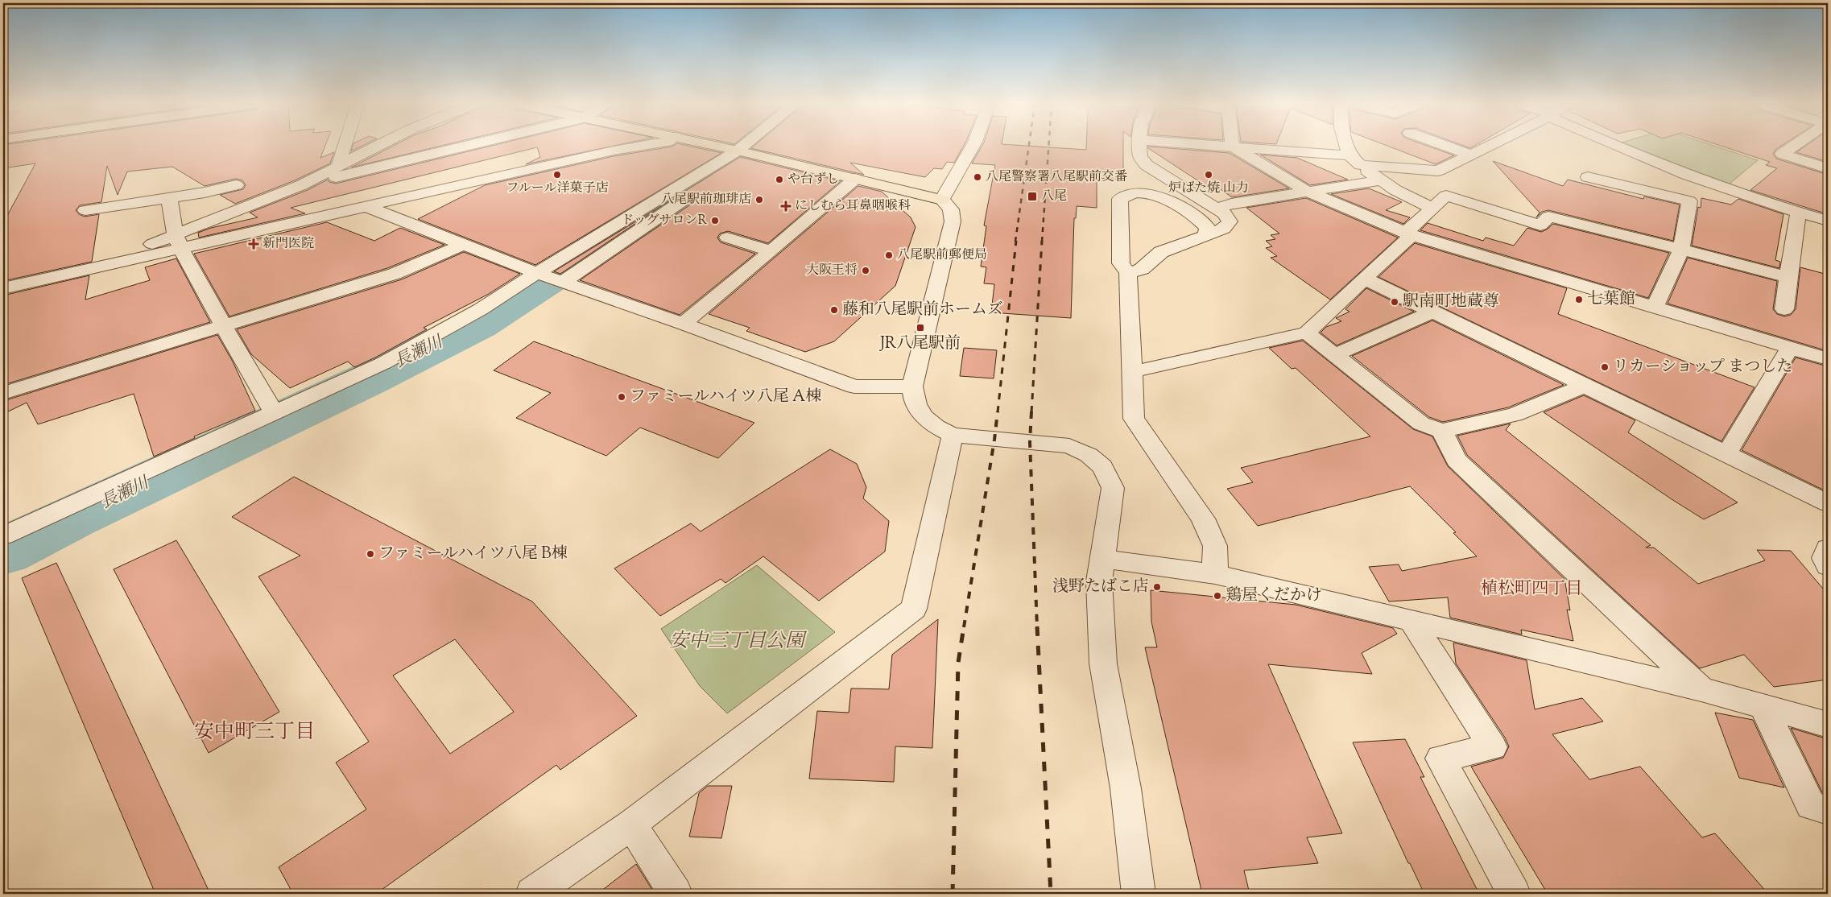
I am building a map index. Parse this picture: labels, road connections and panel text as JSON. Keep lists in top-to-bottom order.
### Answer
{
  "districts": ["植松町四丁目", "安中町三丁目"],
  "water": ["長瀬川"],
  "parks": ["安中三丁目公園"],
  "places": {
    "other": [
      "フルール洋菓子店",
      "炉ばた焼 山力",
      "八尾警察署八尾駅前交番",
      "や台ずし",
      "八尾駅前珈琲店",
      "ドッグサロンR",
      "八尾駅前郵便局",
      "大阪王将",
      "七葉館",
      "駅南町地蔵尊",
      "藤和八尾駅前ホームズ",
      "リカーショップ まつした",
      "ファミールハイツ八尾 A棟",
      "ファミールハイツ八尾 B棟",
      "浅野たばこ店",
      "鶏屋くだかけ"
    ],
    "transit": ["八尾", "JR八尾駅前"],
    "health": ["にしむら耳鼻咽喉科", "新門医院"]
  }
}
